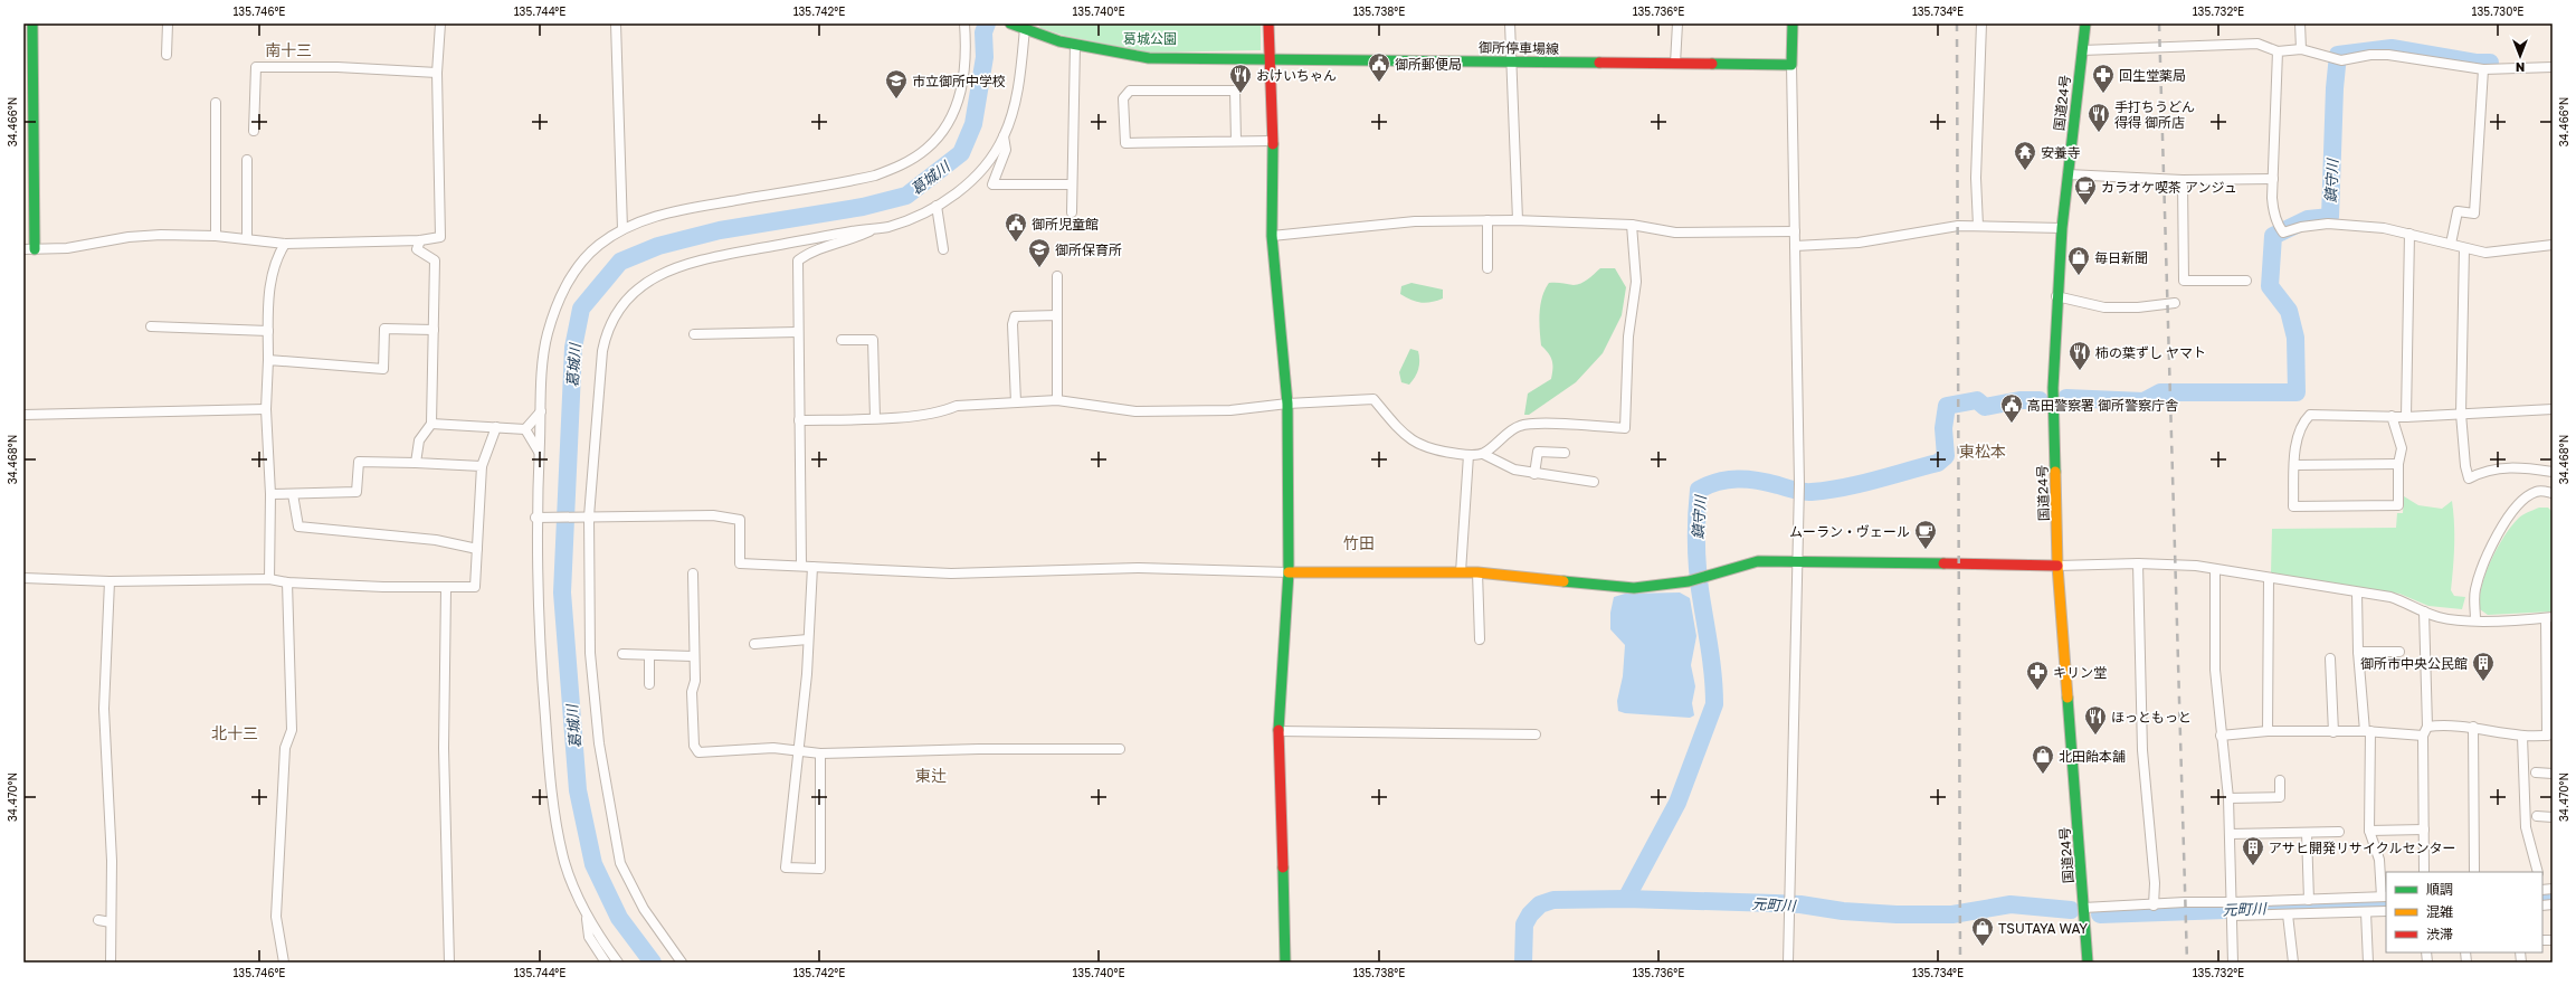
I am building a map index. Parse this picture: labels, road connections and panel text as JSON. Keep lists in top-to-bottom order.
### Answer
{
  "streets": {
    "main road": ["御所停車場線", "国道24号"]
  },
  "districts": [
    "南十三",
    "東松本",
    "竹田",
    "北十三",
    "東辻"
  ],
  "water": ["葛城川", "鎮守川", "元町川"],
  "parks": ["葛城公園"],
  "places": {
    "public building": ["御所郵便局", "御所児童館", "高田警察署 御所警察庁舎"],
    "restaurant": [
      "おけいちゃん",
      "手打ちうどん 得得 御所店",
      "柿の葉ずし ヤマト",
      "ほっともっと"
    ],
    "pharmacy": ["回生堂薬局", "キリン堂"],
    "school or university": ["市立御所中学校", "御所保育所"],
    "temple": ["安養寺"],
    "cafe": ["カラオケ喫茶 アンジュ", "ムーラン・ヴェール"],
    "shop": ["毎日新聞", "北田飴本舗", "TSUTAYA WAY"],
    "building": ["御所市中央公民館", "アサヒ開発リサイクルセンター"]
  },
  "legend": ["順調", "混雑", "渋滞"],
  "north": "bottom",
  "coordinates": [
    "135.746°E",
    "135.744°E",
    "135.742°E",
    "135.740°E",
    "135.738°E",
    "135.736°E",
    "135.734°E",
    "135.732°E",
    "135.730°E",
    "34.466°N",
    "34.468°N",
    "34.470°N"
  ]
}
